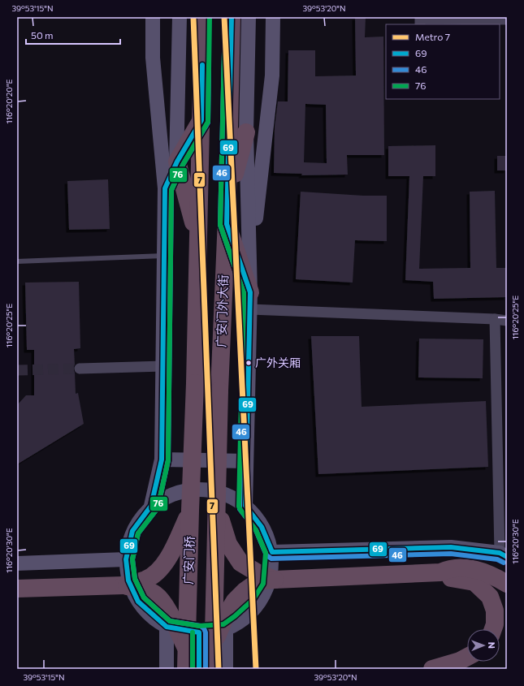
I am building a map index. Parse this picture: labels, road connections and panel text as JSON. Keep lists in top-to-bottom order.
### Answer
{
  "streets": {
    "highway": ["广安门外大街", "广安门桥"]
  },
  "crossings": [
    ["广安门外大街", "广安门桥"]
  ],
  "places": ["广外关厢"],
  "lines": [
    "metro line 7",
    "transit line 69",
    "transit line 46",
    "transit line 76"
  ],
  "legend": [
    "Metro 7",
    "69",
    "46",
    "76"
  ],
  "scale_bar": "50 m",
  "north": "right",
  "coordinates": [
    "39°53'15\"N",
    "39°53'20\"N",
    "116°20'20\"E",
    "116°20'25\"E",
    "116°20'30\"E"
  ]
}
